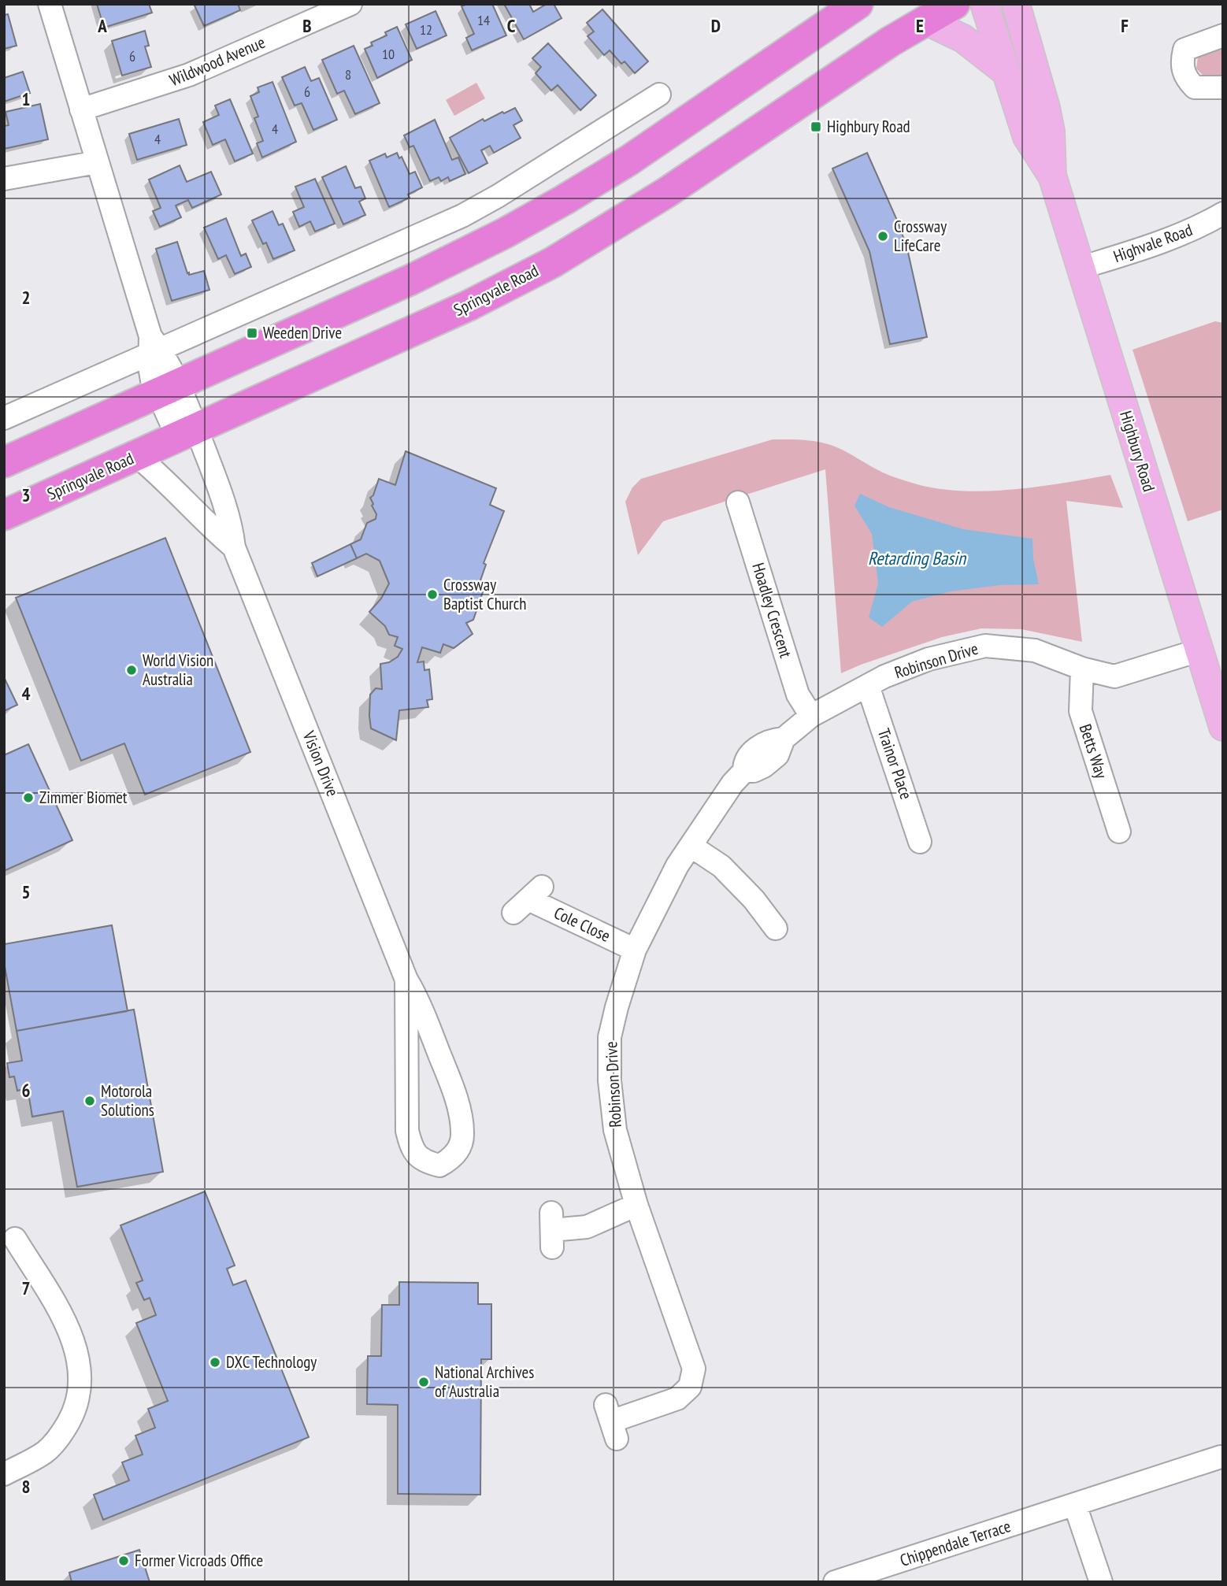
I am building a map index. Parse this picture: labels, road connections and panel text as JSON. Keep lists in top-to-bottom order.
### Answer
{
  "streets": {
    "highway": ["Springvale Road"],
    "main road": ["Highbury Road"],
    "street": [
      "Wildwood Avenue",
      "Highvale Road",
      "Hoadley Crescent",
      "Robinson Drive",
      "Betts Way",
      "Vision Drive",
      "Trainor Place",
      "Cole Close",
      "Chippendale Terrace"
    ]
  },
  "crossings": [
    ["Highvale Road", "Highbury Road"],
    ["Springvale Road", "Vision Drive"],
    ["Highbury Road", "Robinson Drive"],
    ["Hoadley Crescent", "Robinson Drive"],
    ["Robinson Drive", "Betts Way"],
    ["Robinson Drive", "Trainor Place"],
    ["Robinson Drive", "Cole Close"]
  ],
  "water": ["Retarding Basin"],
  "places": {
    "transit": ["Highbury Road", "Weeden Drive"],
    "other": [
      "Crossway LifeCare",
      "Crossway Baptist Church",
      "World Vision Australia",
      "Zimmer Biomet",
      "Motorola Solutions",
      "DXC Technology",
      "National Archives of Australia",
      "Former Vicroads Office"
    ]
  },
  "house_numbers": [
    "14",
    "12",
    "10",
    "6",
    "8",
    "6",
    "4",
    "4"
  ],
  "grid": {
    "columns": [
      "A",
      "B",
      "C",
      "D",
      "E",
      "F"
    ],
    "rows": [
      "1",
      "2",
      "3",
      "4",
      "5",
      "6",
      "7",
      "8"
    ]
  }
}
